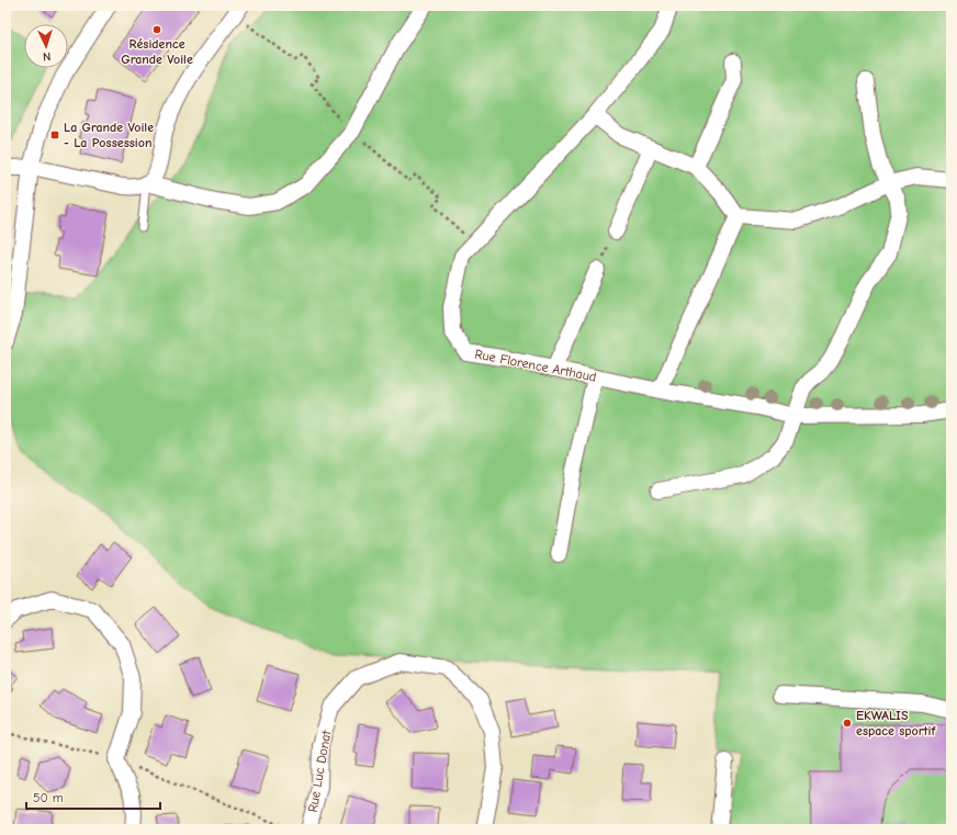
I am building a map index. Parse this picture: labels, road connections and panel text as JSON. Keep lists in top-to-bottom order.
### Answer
{
  "streets": {
    "street": ["Rue Florence Arthaud", "Rue Luc Donat"]
  },
  "places": {
    "other": ["Résidence Grande Voile", "EKWALIS espace sportif"],
    "transit": ["La Grande Voile - La Possession"]
  },
  "scale_bar": "50 m",
  "north": "bottom"
}
